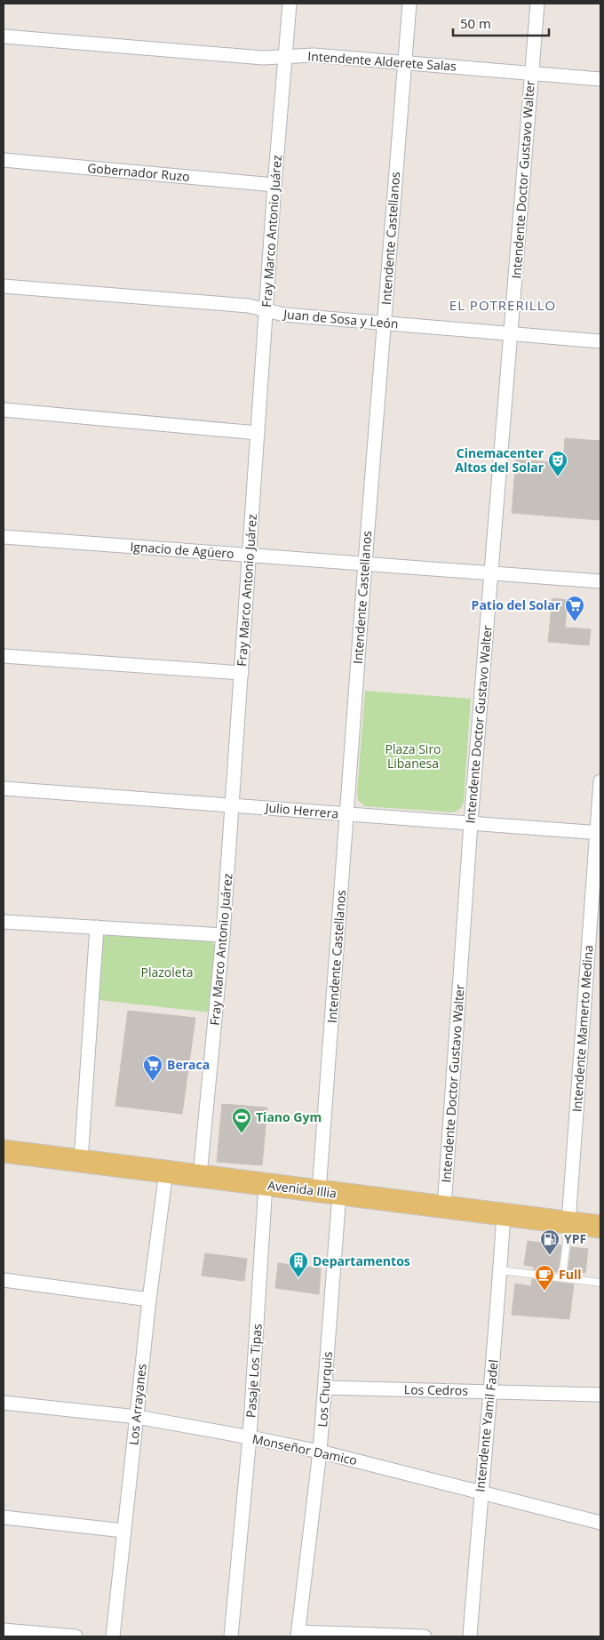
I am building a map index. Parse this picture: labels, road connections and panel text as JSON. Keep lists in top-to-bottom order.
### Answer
{
  "streets": {
    "main road": ["Avenida Illia"],
    "street": [
      "Intendente Alderete Salas",
      "Gobernador Ruzo",
      "Intendente Doctor Gustavo Walter",
      "Fray Marco Antonio Juárez",
      "Intendente Castellanos",
      "Juan de Sosa y León",
      "Ignacio de Agüero",
      "Julio Herrera",
      "Intendente Mamerto Medina",
      "Pasaje Los Tipas",
      "Los Churquis",
      "Los Cedros",
      "Los Arrayanes",
      "Intendente Yamil Fadel",
      "Monseñor Damico"
    ]
  },
  "crossings": [
    ["Intendente Alderete Salas", "Intendente Doctor Gustavo Walter"],
    ["Intendente Alderete Salas", "Fray Marco Antonio Juárez"],
    ["Intendente Alderete Salas", "Intendente Castellanos"],
    ["Gobernador Ruzo", "Fray Marco Antonio Juárez"],
    ["Intendente Doctor Gustavo Walter", "Juan de Sosa y León"],
    ["Intendente Doctor Gustavo Walter", "Ignacio de Agüero"],
    ["Intendente Doctor Gustavo Walter", "Julio Herrera"],
    ["Intendente Doctor Gustavo Walter", "Avenida Illia"],
    ["Fray Marco Antonio Juárez", "Juan de Sosa y León"],
    ["Fray Marco Antonio Juárez", "Ignacio de Agüero"],
    ["Fray Marco Antonio Juárez", "Julio Herrera"],
    ["Fray Marco Antonio Juárez", "Avenida Illia"],
    ["Intendente Castellanos", "Juan de Sosa y León"],
    ["Intendente Castellanos", "Ignacio de Agüero"],
    ["Intendente Castellanos", "Julio Herrera"],
    ["Intendente Castellanos", "Avenida Illia"],
    ["Intendente Castellanos", "Los Churquis"],
    ["Julio Herrera", "Intendente Mamerto Medina"],
    ["Intendente Mamerto Medina", "Avenida Illia"],
    ["Avenida Illia", "Pasaje Los Tipas"],
    ["Avenida Illia", "Los Churquis"],
    ["Avenida Illia", "Los Arrayanes"],
    ["Avenida Illia", "Intendente Yamil Fadel"],
    ["Pasaje Los Tipas", "Monseñor Damico"],
    ["Los Churquis", "Los Cedros"],
    ["Los Churquis", "Monseñor Damico"],
    ["Los Cedros", "Intendente Yamil Fadel"],
    ["Los Arrayanes", "Monseñor Damico"],
    ["Intendente Yamil Fadel", "Monseñor Damico"]
  ],
  "districts": ["EL POTRERILLO"],
  "parks": ["Plaza Siro Libanesa", "Plazoleta"],
  "places": {
    "theatre": ["Cinemacenter Altos del Solar"],
    "supermarket": ["Patio del Solar", "Beraca"],
    "sports": ["Tiano Gym"],
    "fuel station": ["YPF"],
    "building": ["Departamentos"],
    "cafe": ["Full"]
  },
  "scale_bar": "50 m"
}
